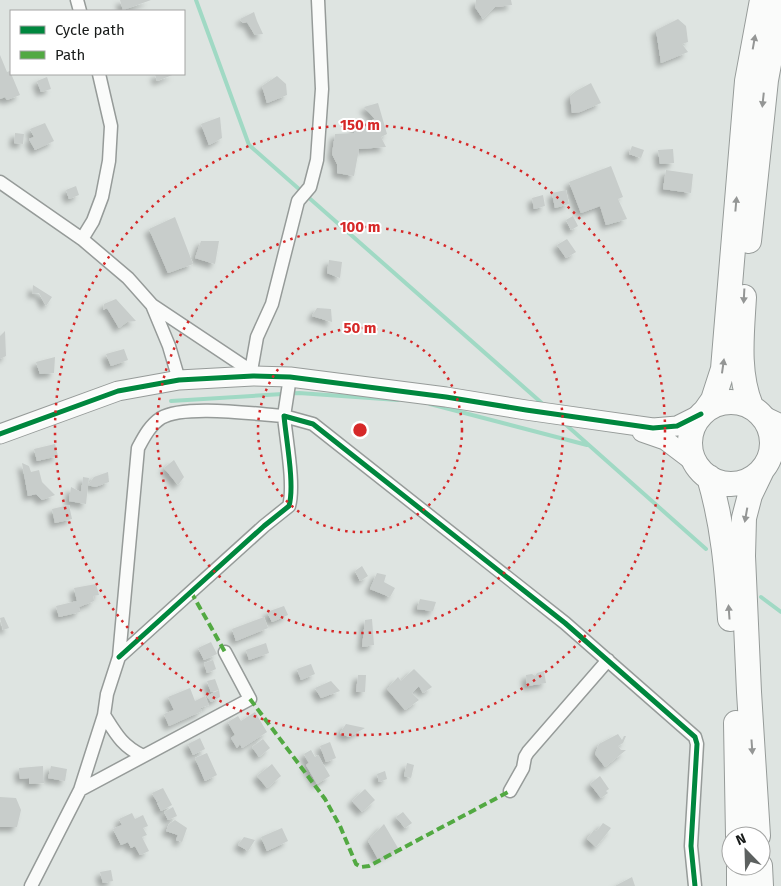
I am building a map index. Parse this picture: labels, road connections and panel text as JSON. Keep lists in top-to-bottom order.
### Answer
{
  "legend": ["Cycle path", "Path"],
  "north": "top left",
  "rings": ["150 m", "100 m", "50 m"]
}
